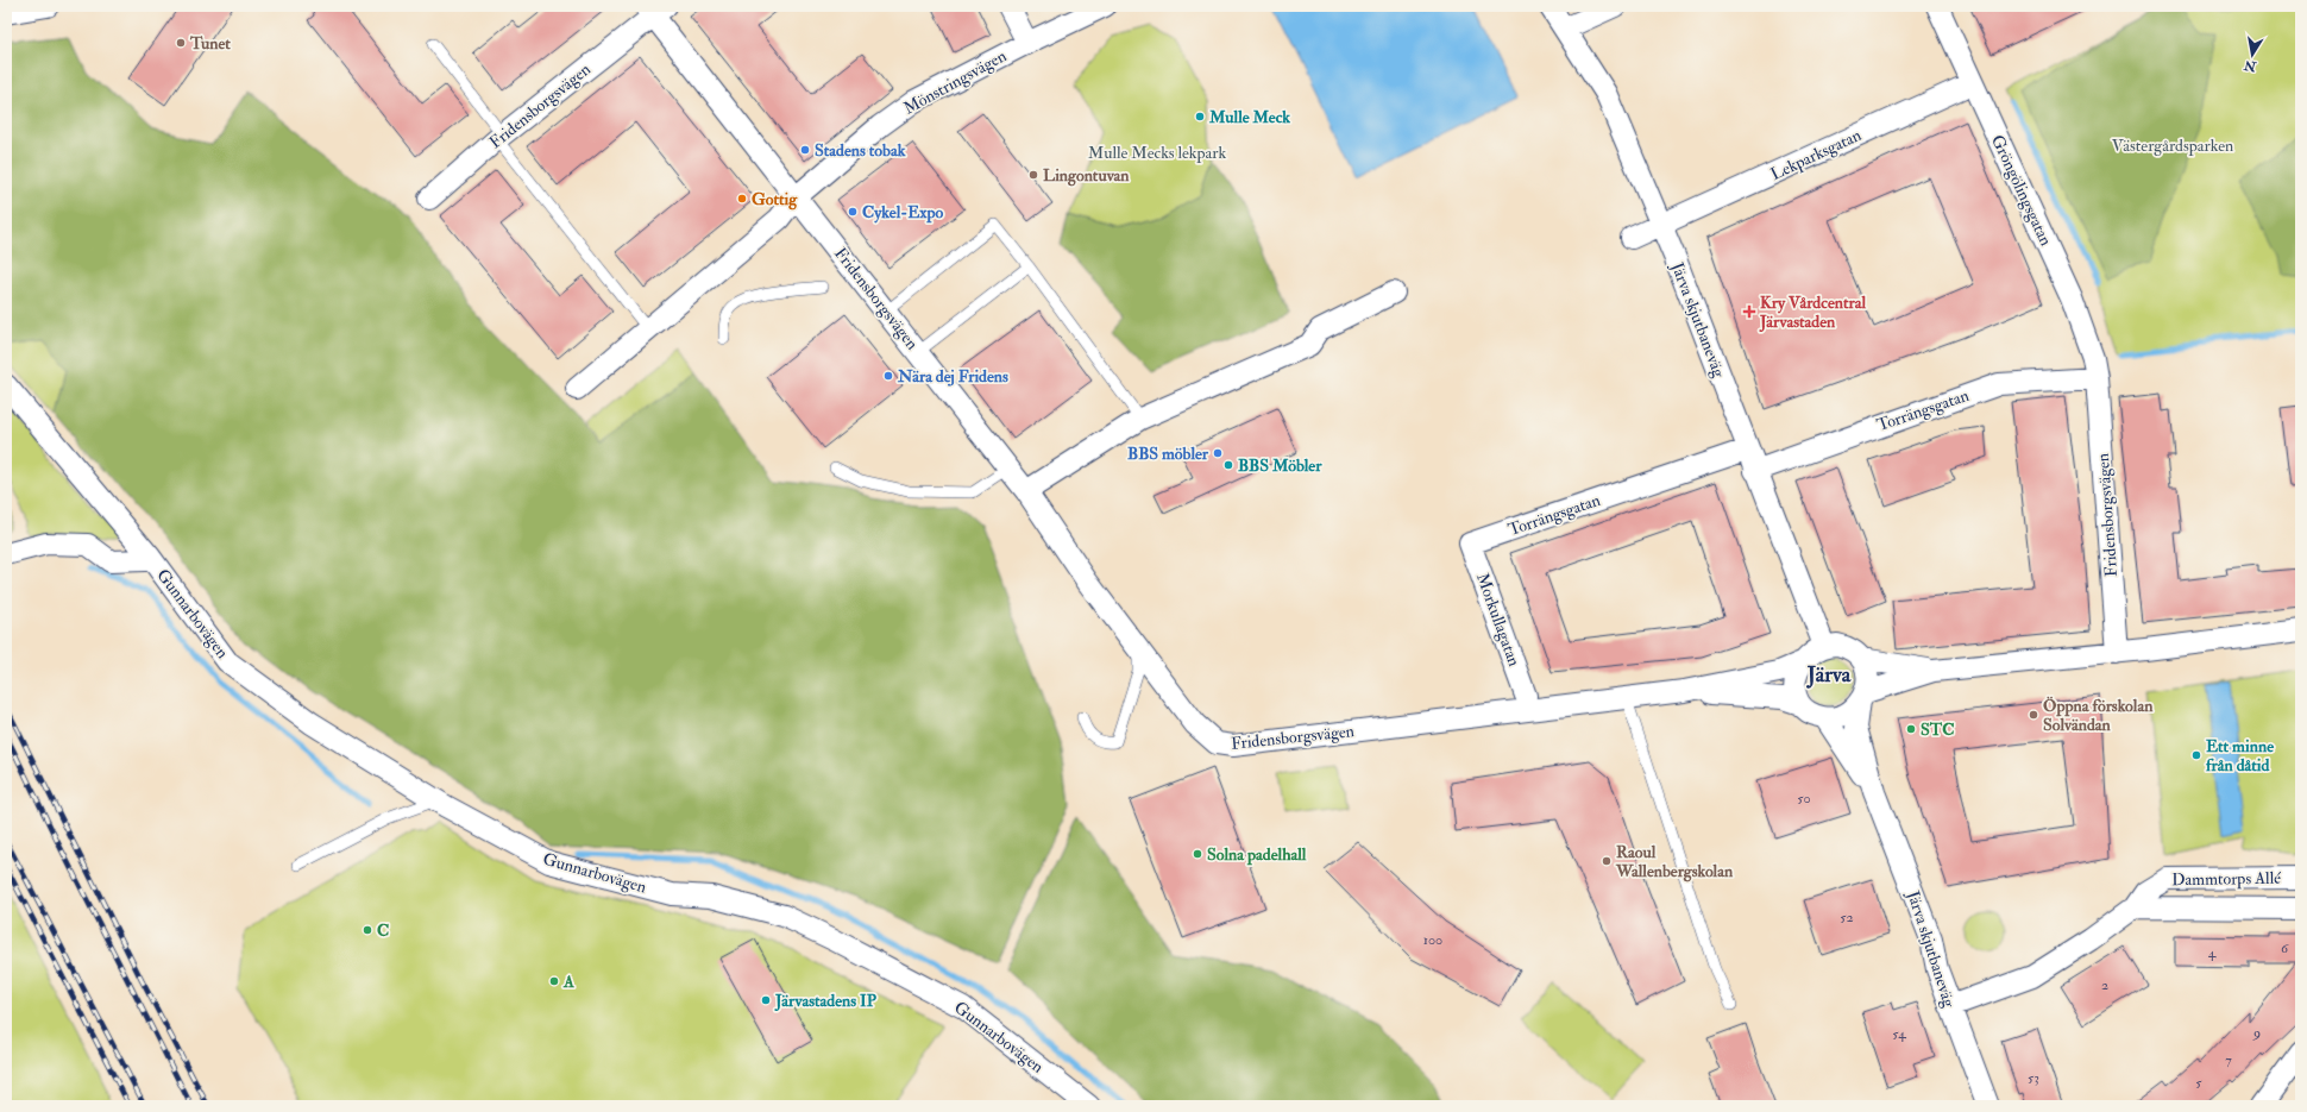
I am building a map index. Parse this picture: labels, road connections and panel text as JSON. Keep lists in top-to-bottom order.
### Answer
{
  "streets": {
    "street": [
      "Mönstringsvägen",
      "Fridensborgsvägen",
      "Lekparksgatan",
      "Gröngölingsgatan",
      "Järva skjutbaneväg",
      "Torrängsgatan",
      "Gunnarbovägen",
      "Morkullagatan",
      "Dammtorps Allé"
    ]
  },
  "crossings": [
    ["Mönstringsvägen", "Fridensborgsvägen"],
    ["Fridensborgsvägen", "Gröngölingsgatan"],
    ["Fridensborgsvägen", "Järva skjutbaneväg"],
    ["Fridensborgsvägen", "Torrängsgatan"],
    ["Lekparksgatan", "Gröngölingsgatan"],
    ["Lekparksgatan", "Järva skjutbaneväg"],
    ["Gröngölingsgatan", "Torrängsgatan"],
    ["Järva skjutbaneväg", "Torrängsgatan"],
    ["Järva skjutbaneväg", "Dammtorps Allé"],
    ["Torrängsgatan", "Morkullagatan"]
  ],
  "districts": ["Järva"],
  "parks": ["Västergårdsparken", "Mulle Mecks lekpark"],
  "places": {
    "other": [
      "Tunet",
      "Mulle Meck",
      "Stadens tobak",
      "Lingontuvan",
      "Gottig",
      "Cykel-Expo",
      "Nära dej Fridens",
      "BBS möbler",
      "BBS Möbler",
      "Öppna förskolan Solvändan",
      "STC",
      "Ett minne från dåtid",
      "Solna padelhall",
      "Raoul Wallenbergskolan",
      "C",
      "A",
      "Järvastadens IP"
    ],
    "health": ["Kry Vårdcentral Järvastaden"]
  },
  "house_numbers": [
    "50",
    "52",
    "100",
    "6",
    "4",
    "2",
    "9",
    "54",
    "7",
    "53",
    "5"
  ],
  "north": "bottom"
}
